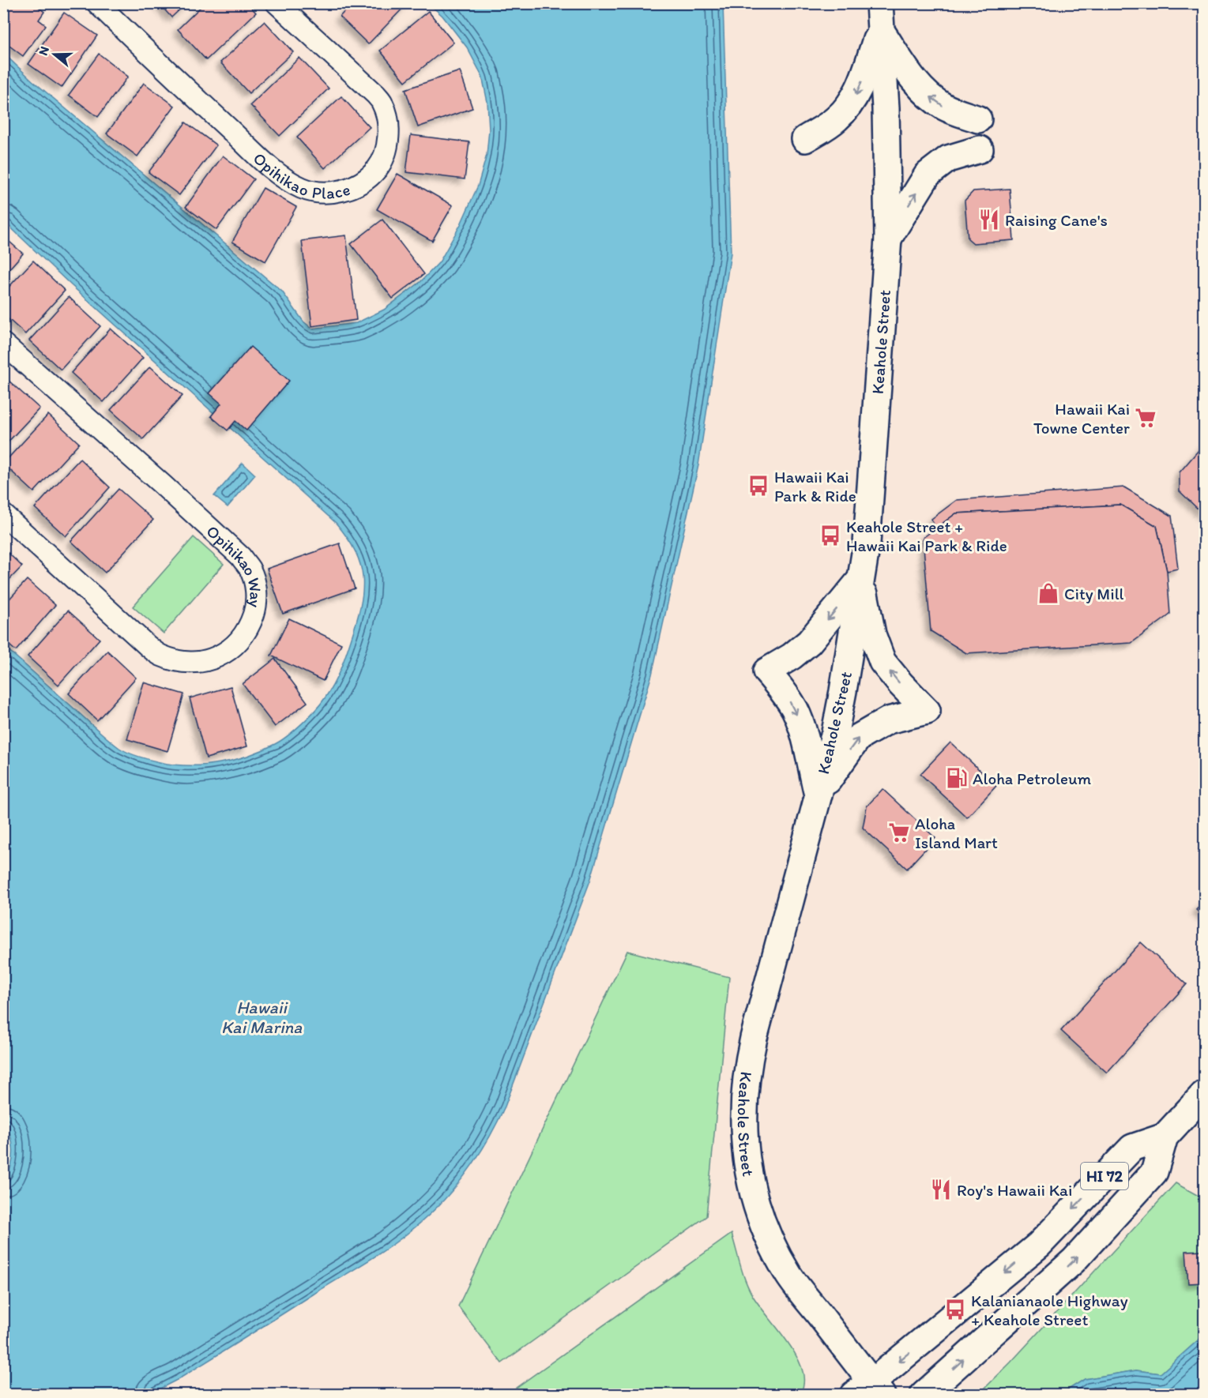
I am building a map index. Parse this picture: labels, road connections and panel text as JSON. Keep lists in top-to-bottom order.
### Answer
{
  "streets": {
    "main road": ["Keahole Street", "HI 72"],
    "street": ["Opihikao Place", "Opihikao Way"]
  },
  "crossings": [
    ["Keahole Street", "HI 72"]
  ],
  "water": ["Hawaii Kai Marina"],
  "places": {
    "restaurant": ["Raising Cane's", "Roy's Hawaii Kai"],
    "supermarket": ["Hawaii Kai Towne Center", "Aloha Island Mart"],
    "bus stop": ["Hawaii Kai Park & Ride", "Keahole Street + Hawaii Kai Park & Ride", "Kalanianaole Highway + Keahole Street"],
    "shop": ["City Mill"],
    "fuel station": ["Aloha Petroleum"]
  },
  "north": "left"
}
